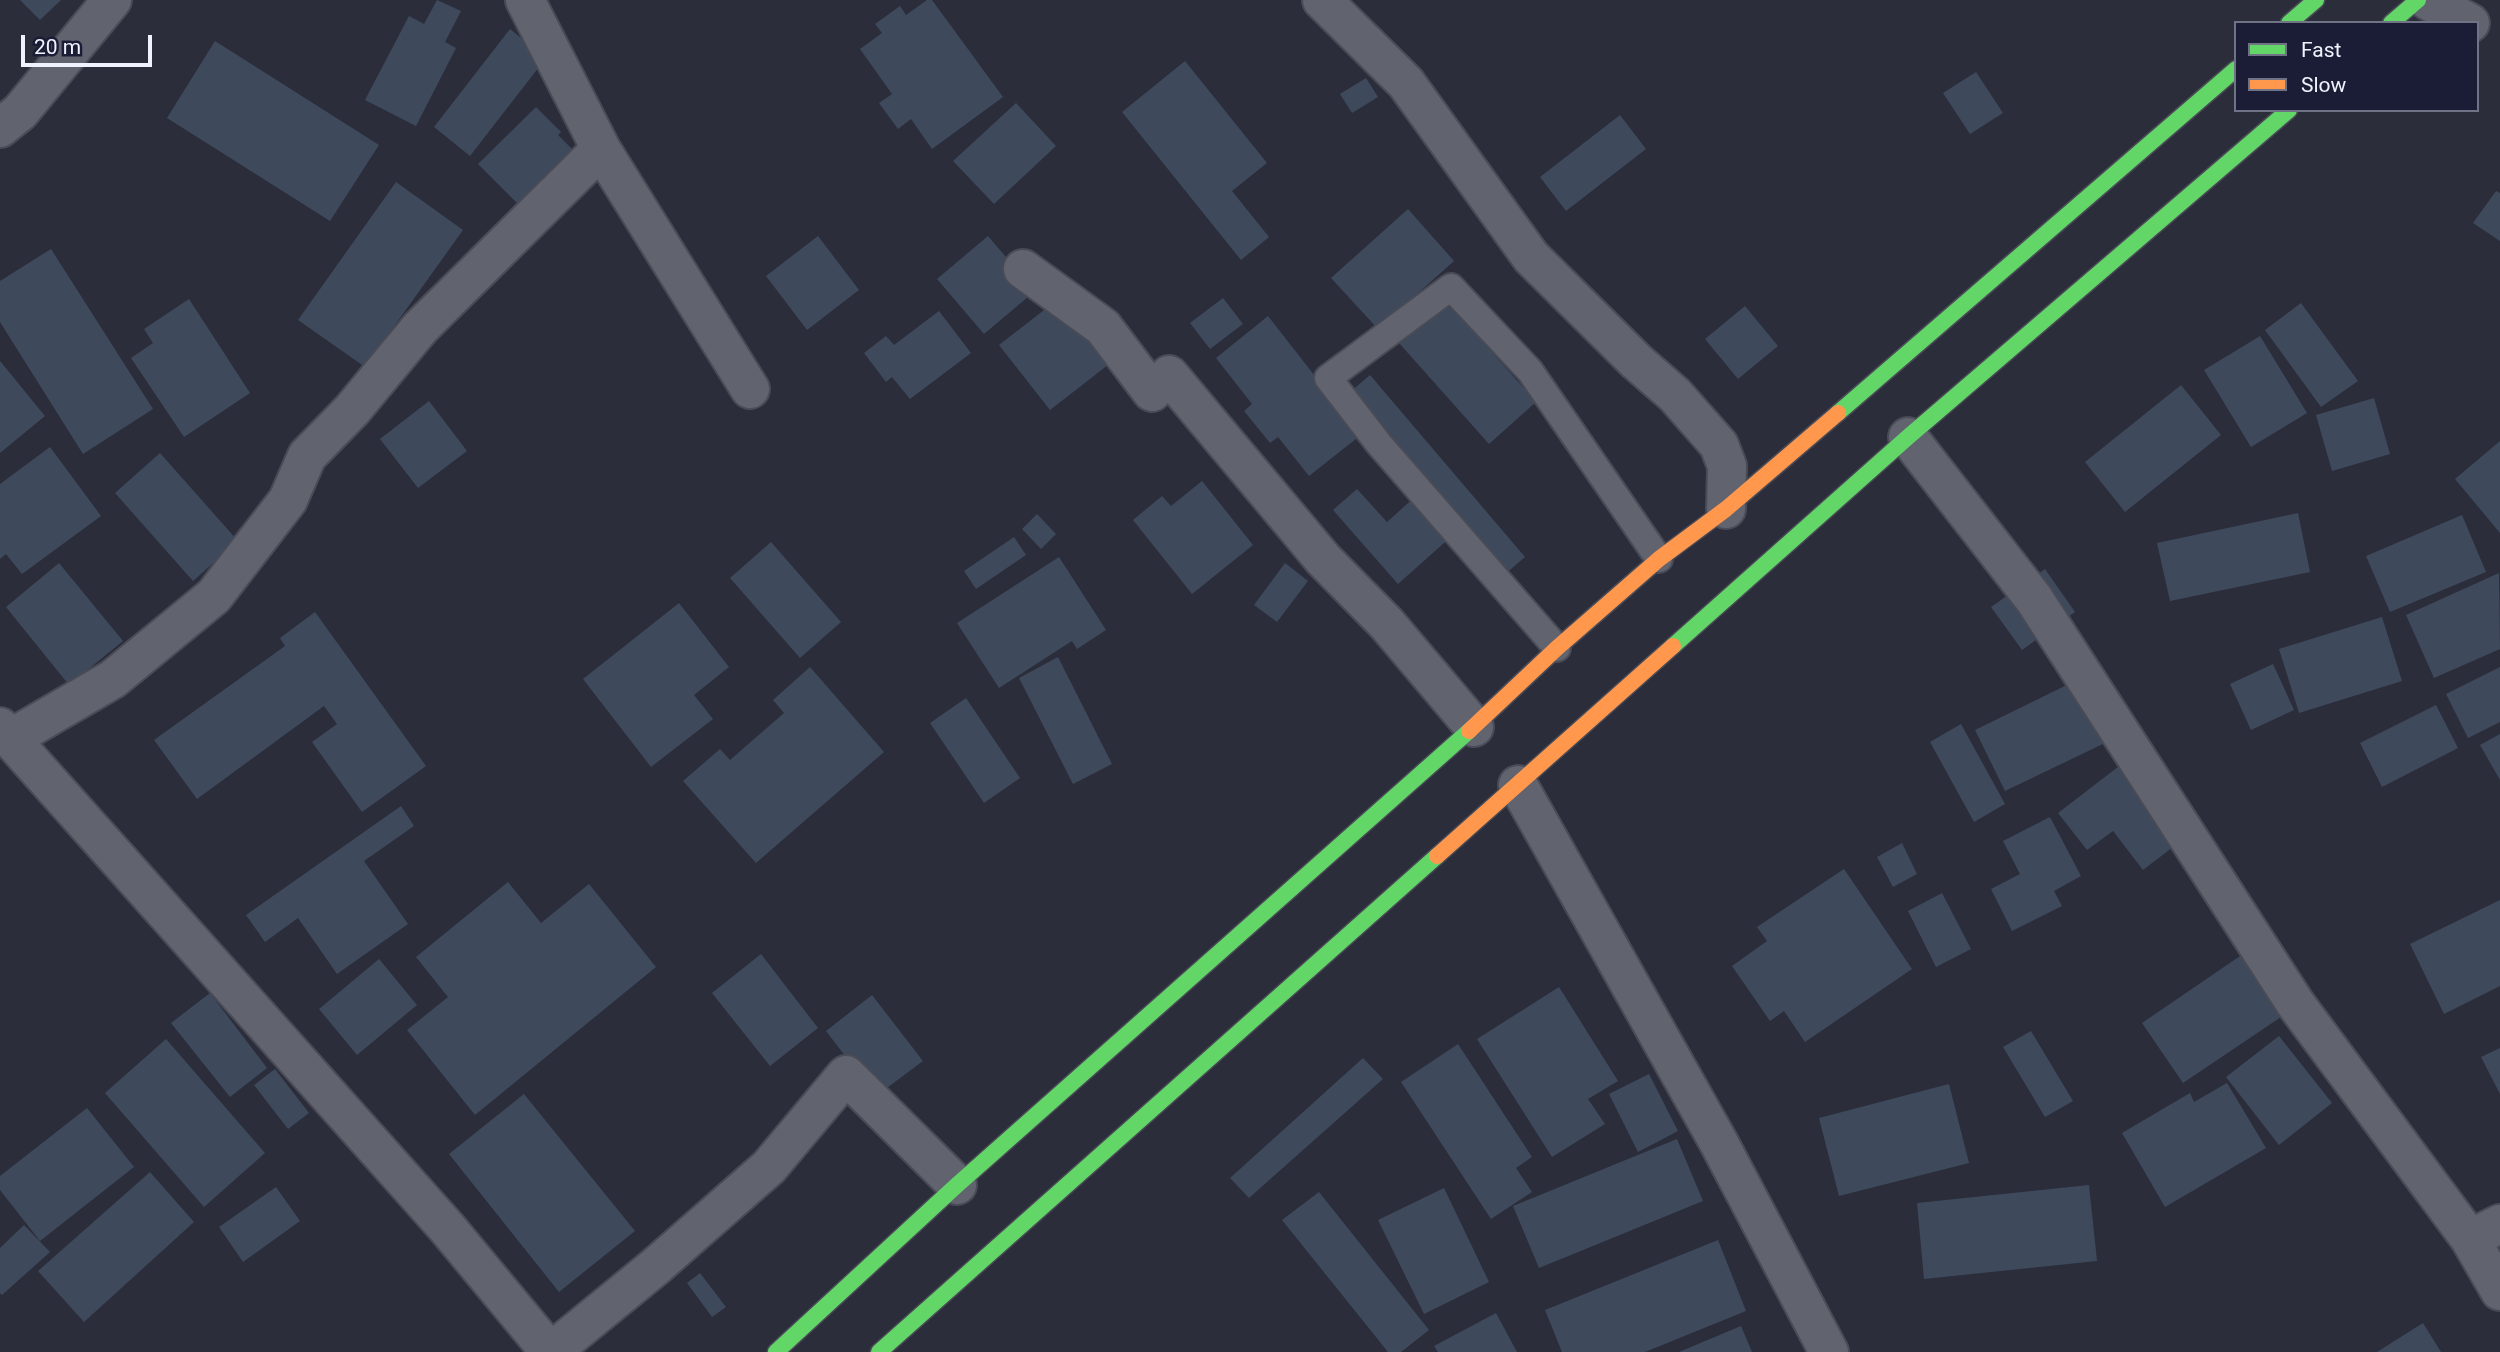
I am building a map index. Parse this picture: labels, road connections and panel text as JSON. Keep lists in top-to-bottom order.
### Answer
{
  "legend": ["Fast", "Slow"],
  "scale_bar": "20 m"
}
